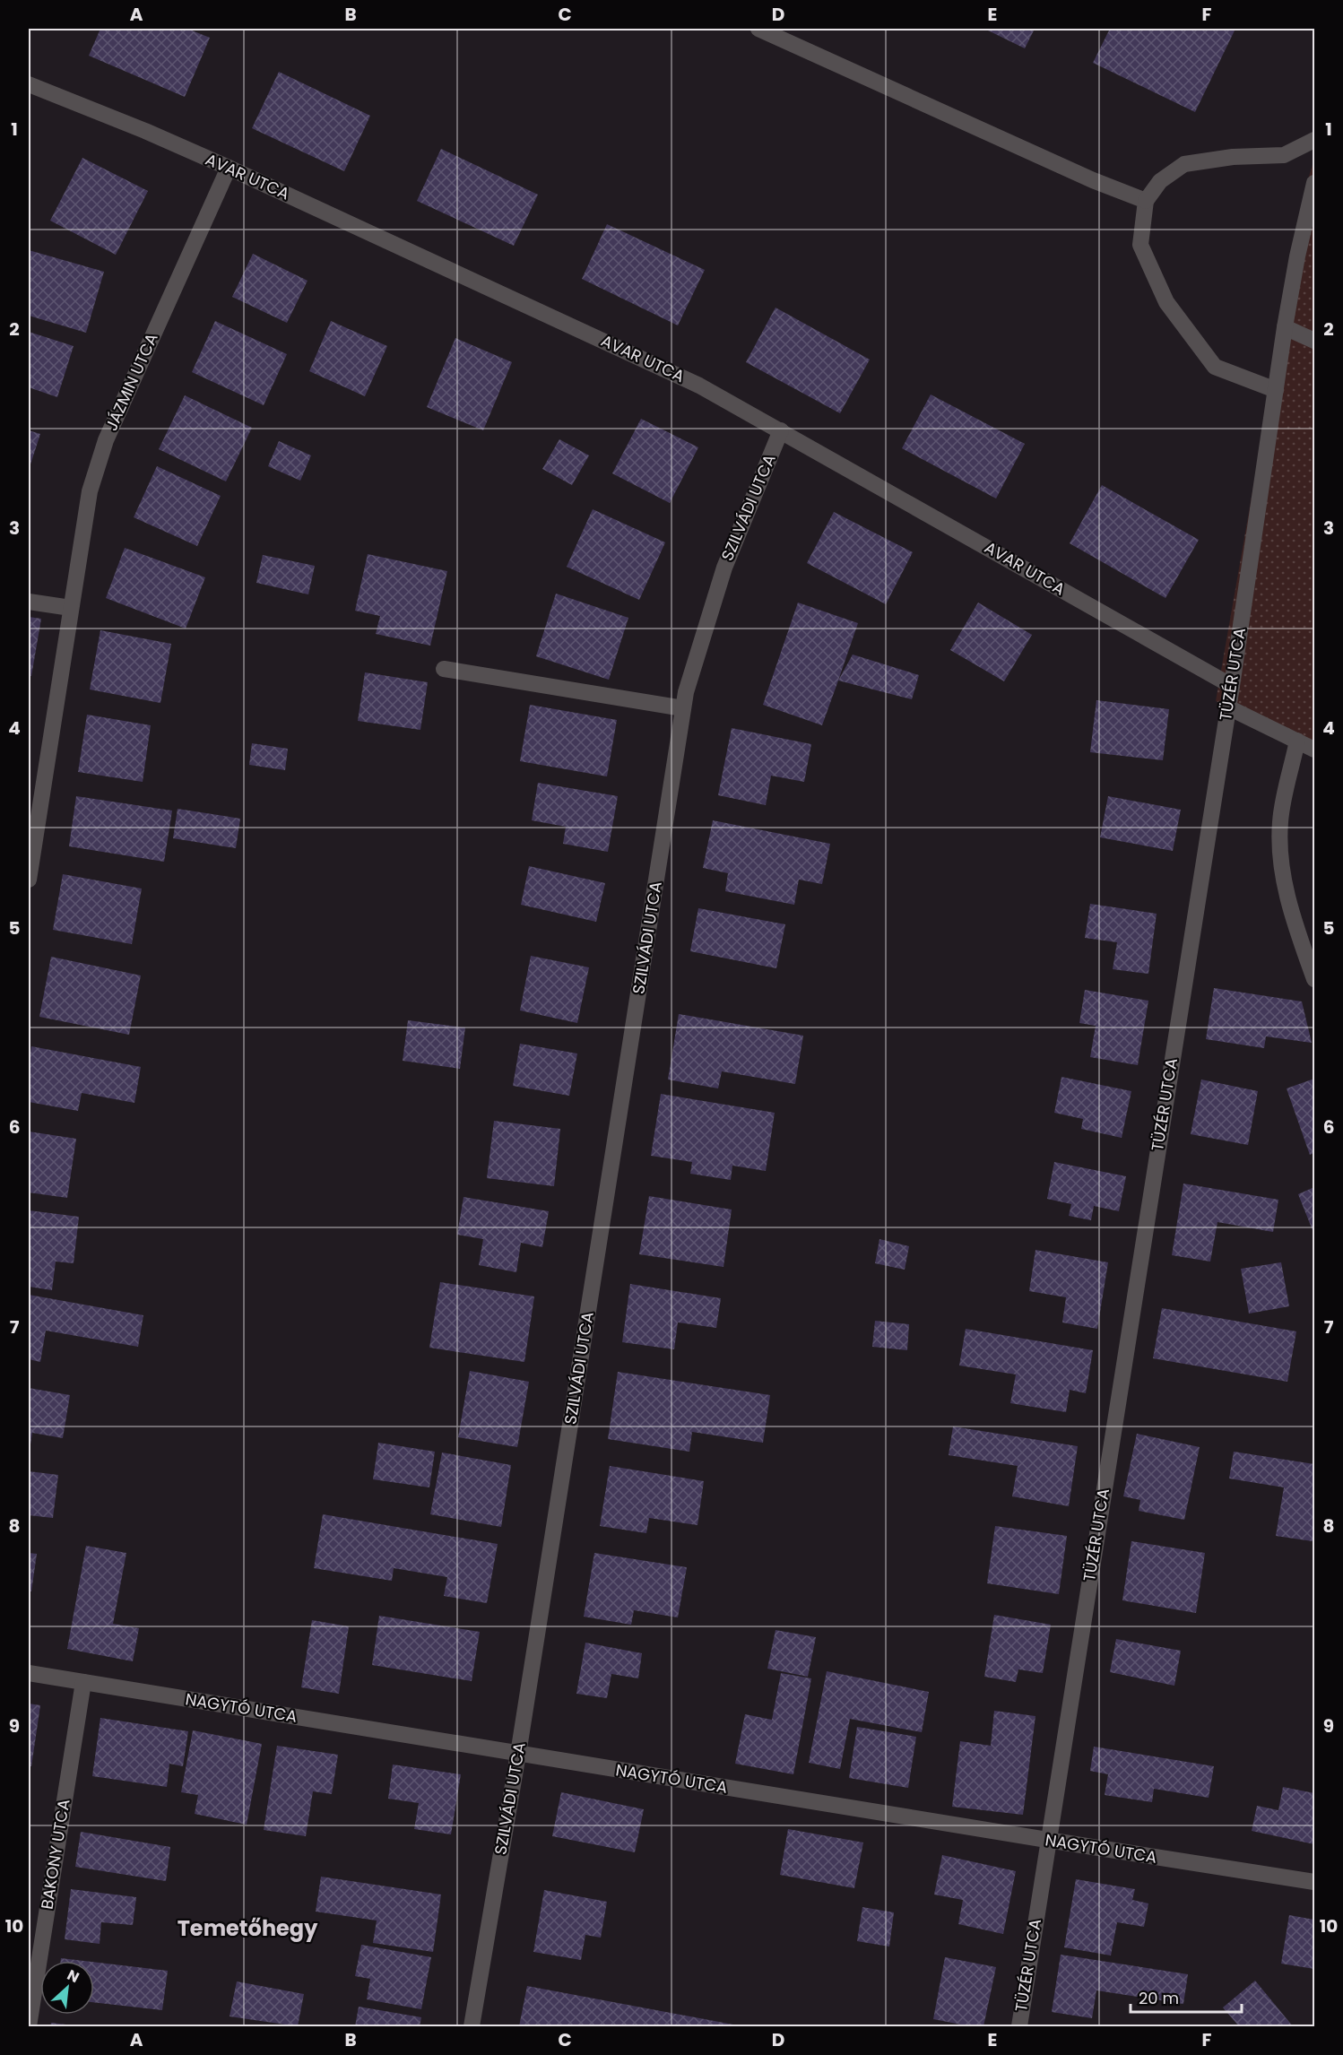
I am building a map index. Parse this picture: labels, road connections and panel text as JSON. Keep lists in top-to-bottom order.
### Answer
{
  "streets": {
    "street": [
      "AVAR UTCA",
      "JÁZMIN UTCA",
      "SZILVÁDI UTCA",
      "TÜZÉR UTCA",
      "NAGYTÓ UTCA",
      "BAKONY UTCA"
    ]
  },
  "crossings": [
    ["AVAR UTCA", "JÁZMIN UTCA"],
    ["AVAR UTCA", "SZILVÁDI UTCA"],
    ["AVAR UTCA", "TÜZÉR UTCA"],
    ["SZILVÁDI UTCA", "NAGYTÓ UTCA"],
    ["TÜZÉR UTCA", "NAGYTÓ UTCA"],
    ["NAGYTÓ UTCA", "BAKONY UTCA"]
  ],
  "districts": ["Temetőhegy"],
  "scale_bar": "20 m",
  "north": "top right",
  "grid": {
    "columns": [
      "A",
      "B",
      "C",
      "D",
      "E",
      "F"
    ],
    "rows": [
      "1",
      "2",
      "3",
      "4",
      "5",
      "6",
      "7",
      "8",
      "9",
      "10"
    ]
  }
}
